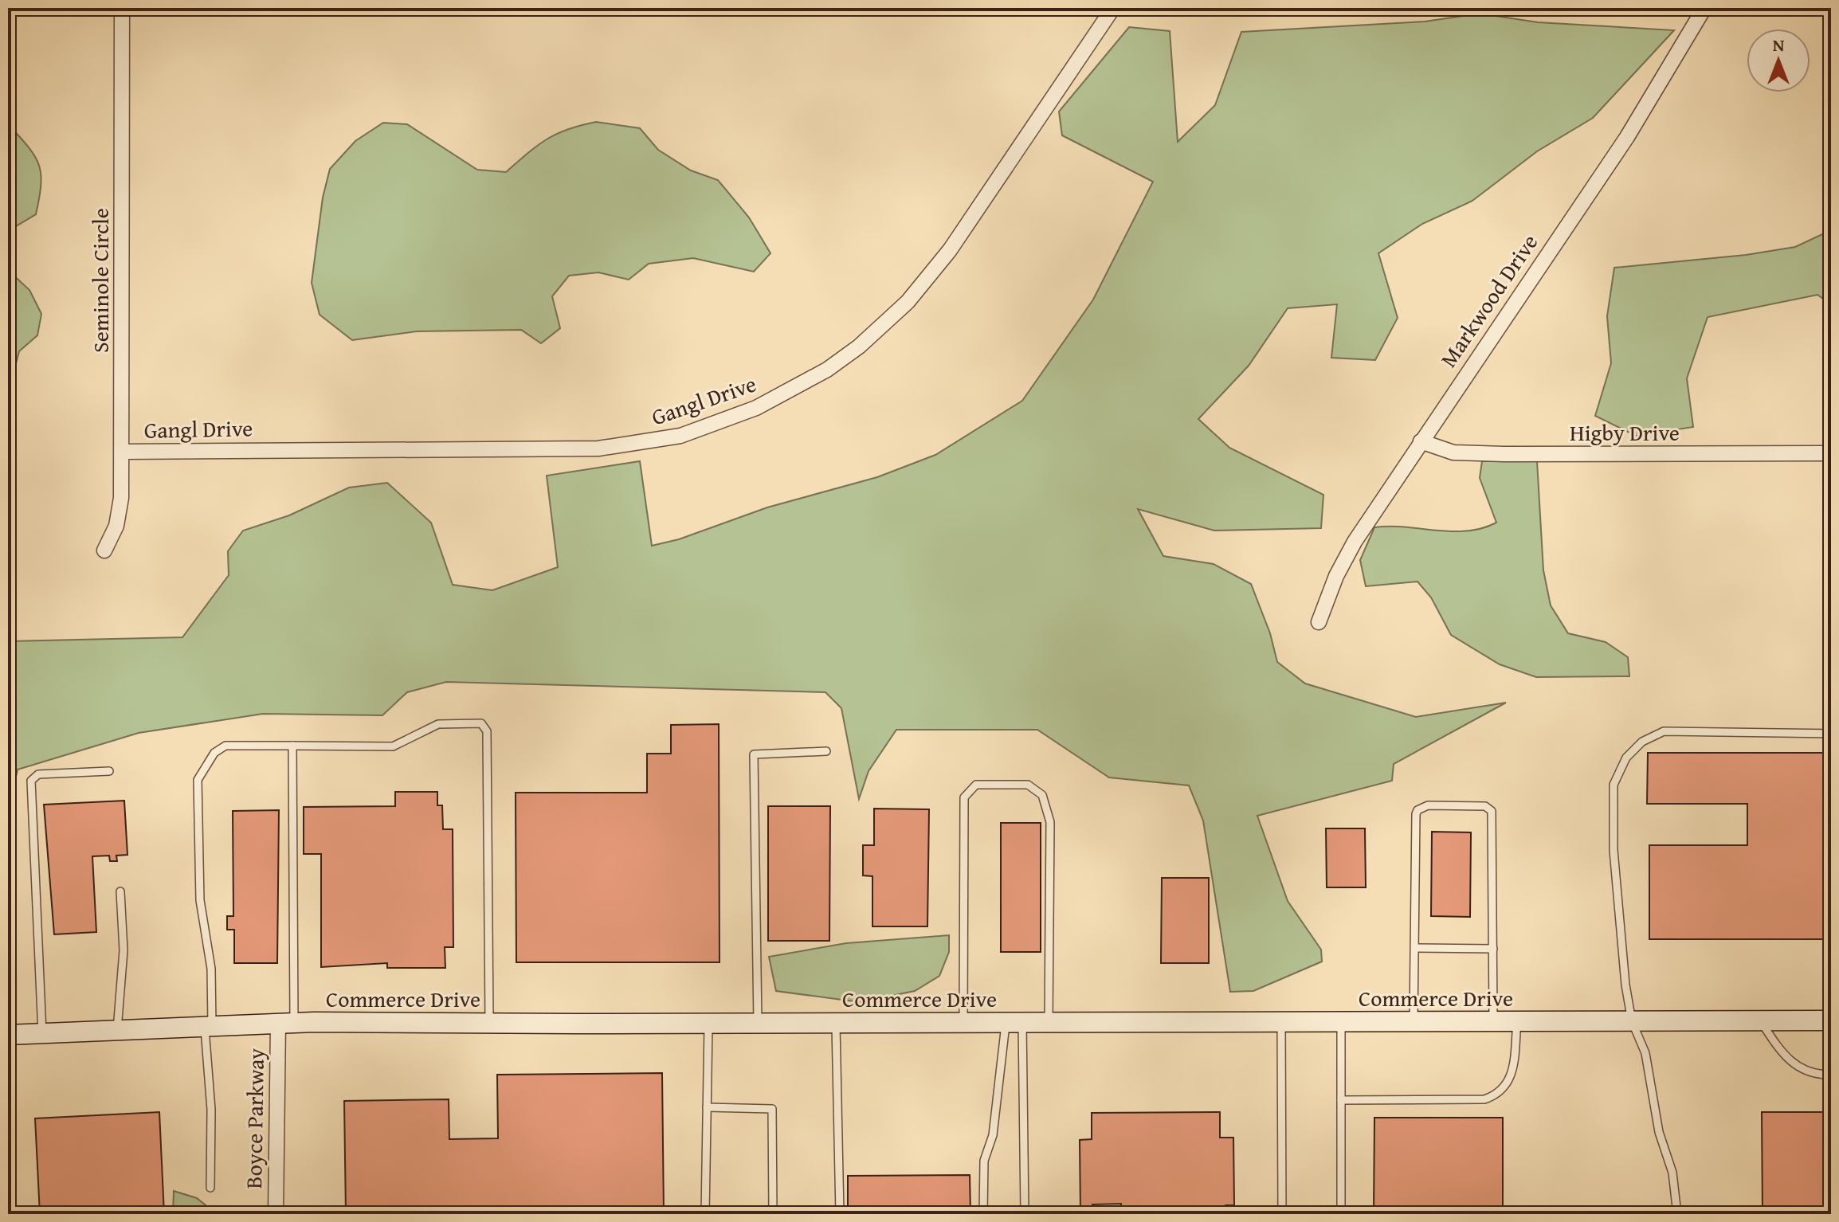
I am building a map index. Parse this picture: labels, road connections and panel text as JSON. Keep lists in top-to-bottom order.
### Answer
{
  "streets": {
    "street": [
      "Seminole Circle",
      "Markwood Drive",
      "Gangl Drive",
      "Higby Drive",
      "Commerce Drive",
      "Boyce Parkway"
    ]
  },
  "crossings": [
    ["Seminole Circle", "Gangl Drive"],
    ["Markwood Drive", "Higby Drive"],
    ["Commerce Drive", "Boyce Parkway"]
  ],
  "north": "top"
}
